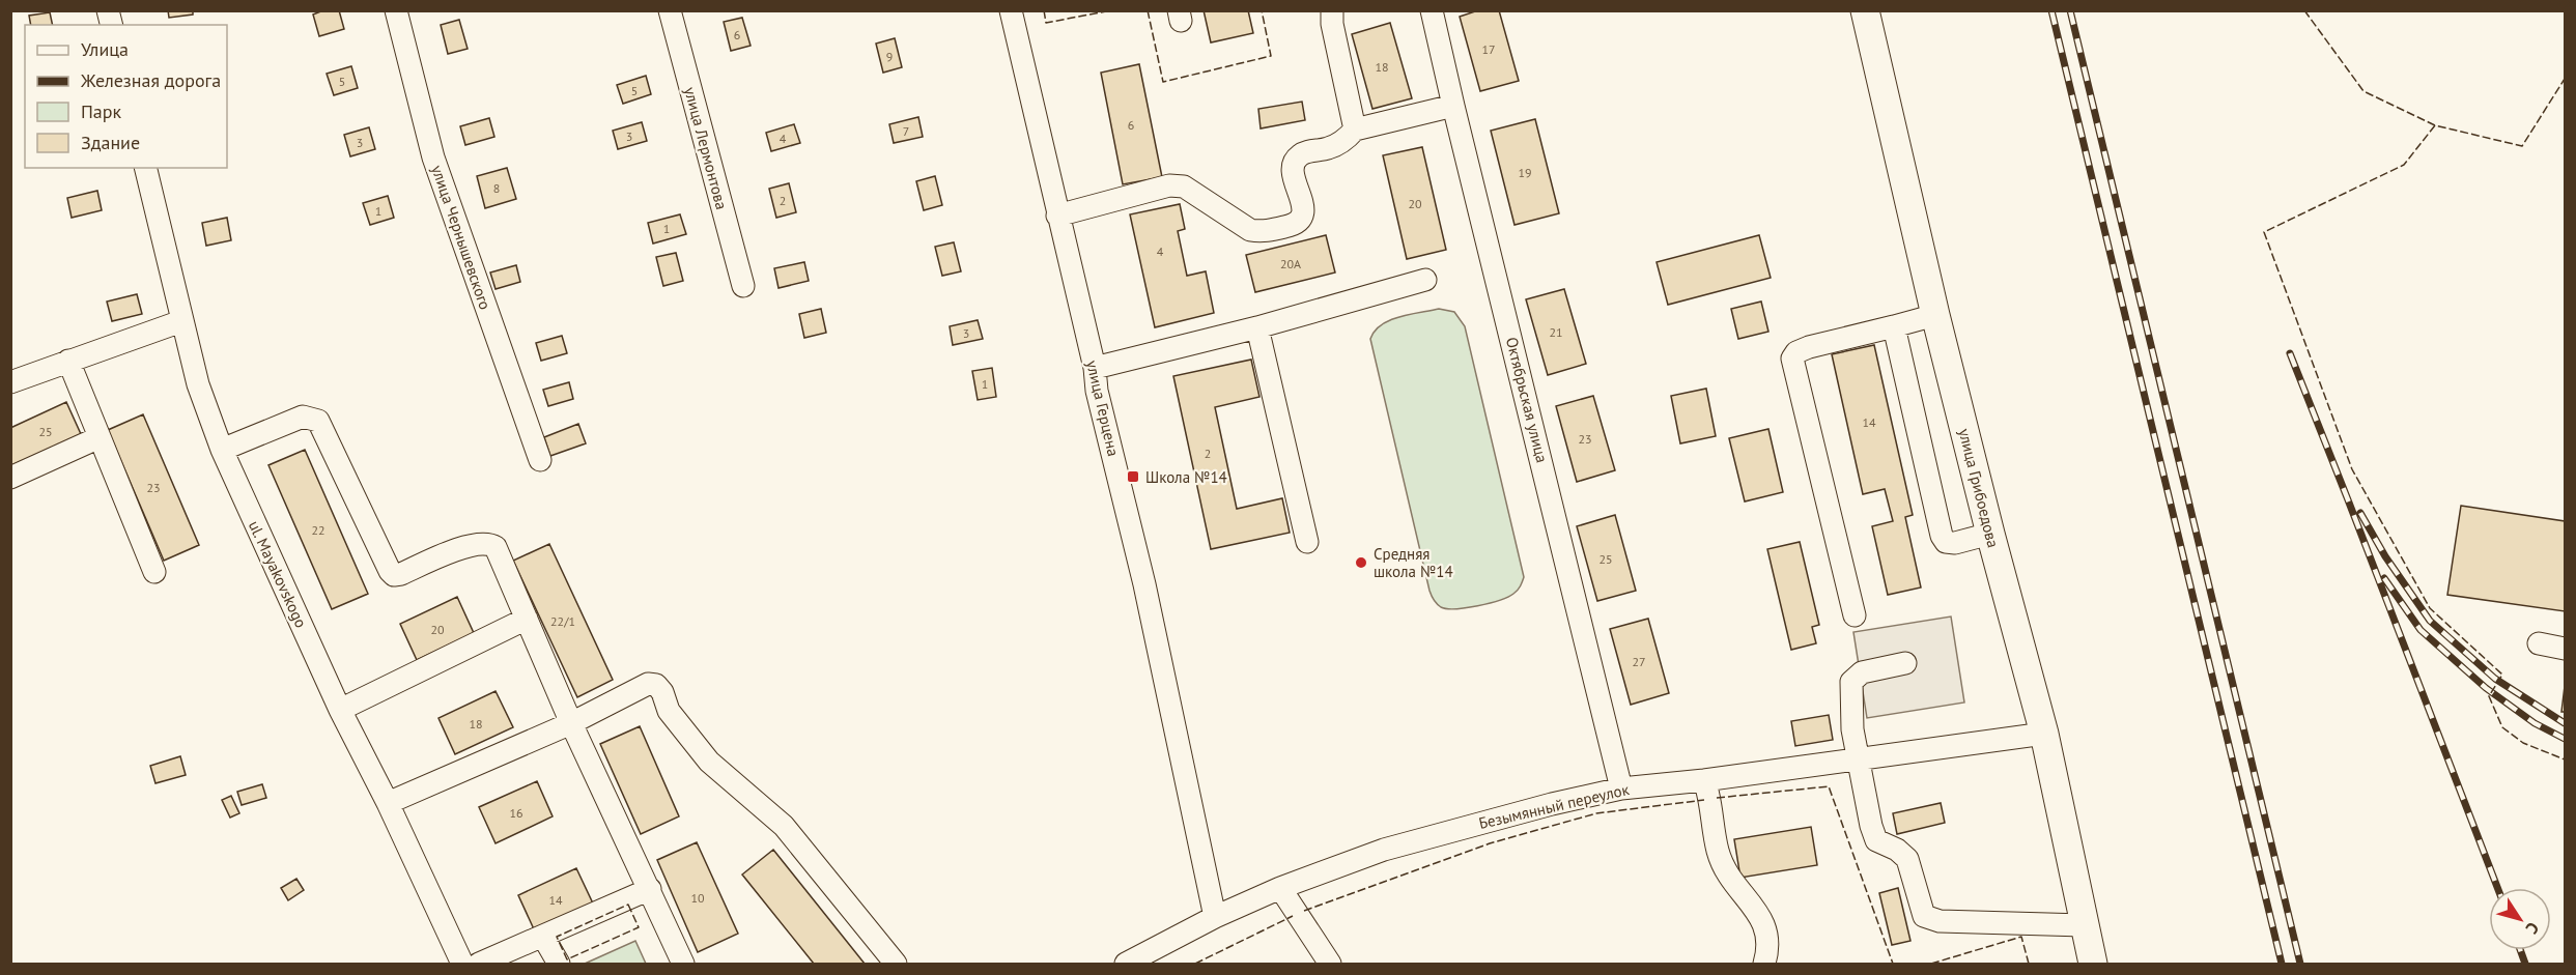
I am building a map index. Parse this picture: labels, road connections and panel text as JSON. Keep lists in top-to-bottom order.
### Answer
{
  "streets": {
    "main road": ["улица Грибоедова"],
    "street": [
      "улица Лермонтова",
      "улица Чернышевского",
      "Октябрьская улица",
      "улица Герцена",
      "ul. Mayakovskogo",
      "Безымянный переулок"
    ]
  },
  "crossings": [
    ["Октябрьская улица", "Безымянный переулок"],
    ["улица Герцена", "Безымянный переулок"],
    ["улица Грибоедова", "Безымянный переулок"]
  ],
  "places": {
    "transit": ["Школа №14"],
    "other": ["Средняя школа №14"]
  },
  "house_numbers": [
    "6",
    "17",
    "9",
    "18",
    "5",
    "5",
    "6",
    "7",
    "3",
    "4",
    "3",
    "19",
    "8",
    "2",
    "20",
    "1",
    "1",
    "4",
    "20А",
    "21",
    "3",
    "1",
    "14",
    "25",
    "23",
    "2",
    "23",
    "22",
    "25",
    "22/1",
    "20",
    "27",
    "18",
    "16",
    "10",
    "14"
  ],
  "legend": [
    "Улица",
    "Железная дорога",
    "Парк",
    "Здание"
  ],
  "north": "bottom right"
}
